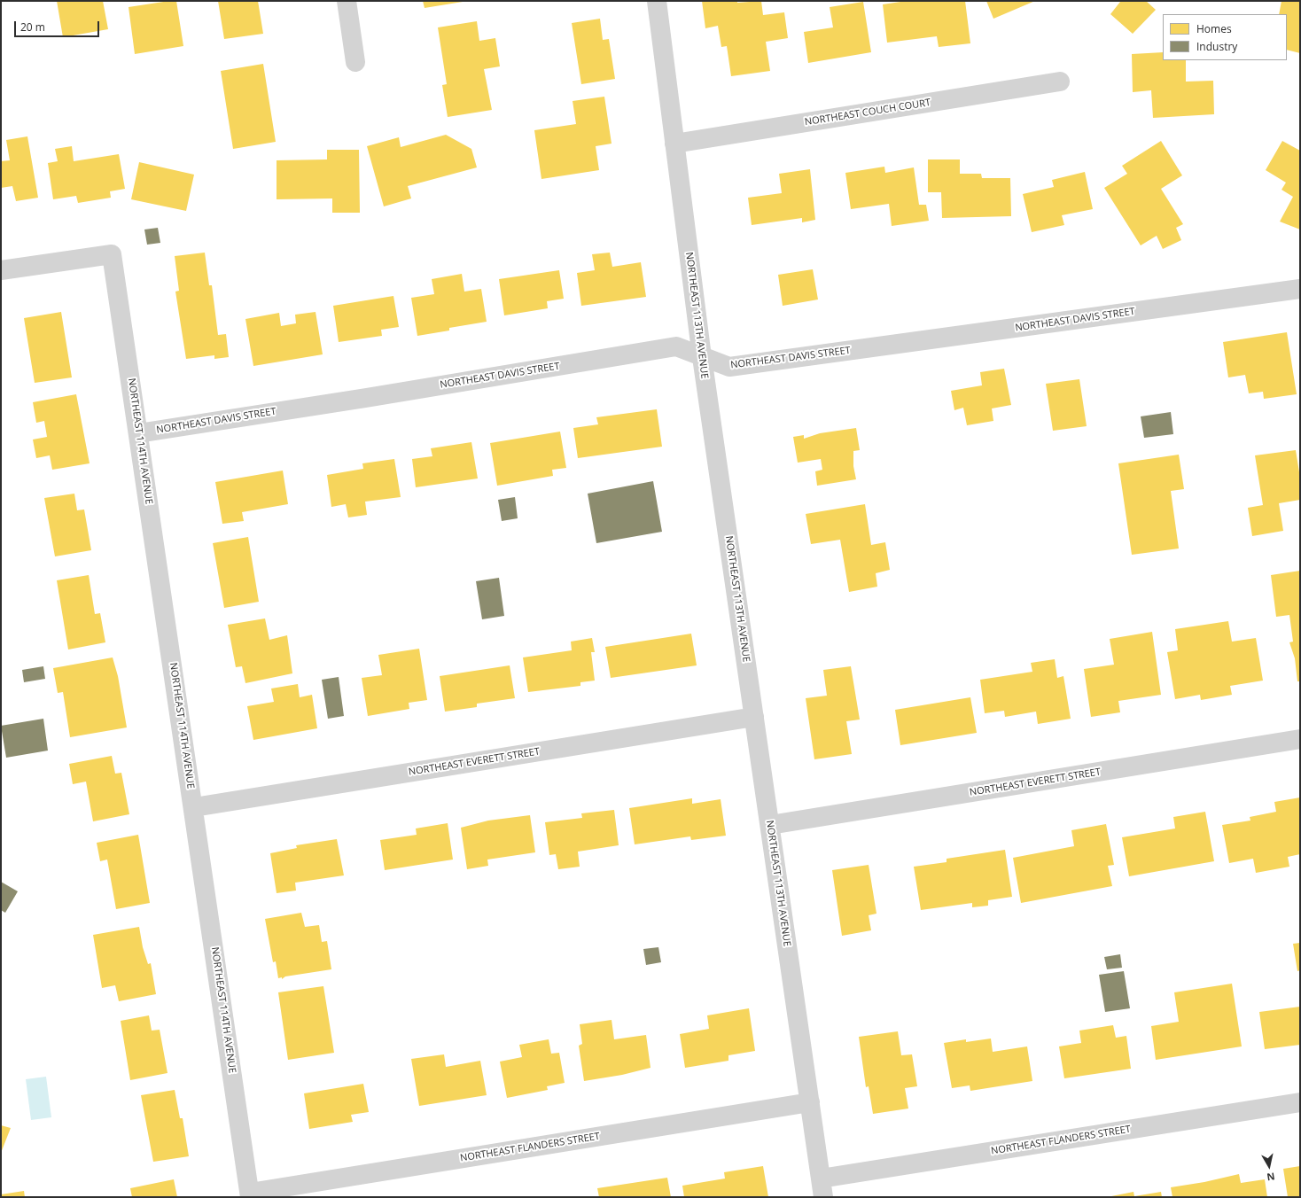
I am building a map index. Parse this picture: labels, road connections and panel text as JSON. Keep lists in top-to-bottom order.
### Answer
{
  "streets": {
    "street": [
      "NORTHEAST COUCH COURT",
      "NORTHEAST 113TH AVENUE",
      "NORTHEAST DAVIS STREET",
      "NORTHEAST 114TH AVENUE",
      "NORTHEAST EVERETT STREET",
      "NORTHEAST FLANDERS STREET"
    ]
  },
  "crossings": [
    ["NORTHEAST COUCH COURT", "NORTHEAST 113TH AVENUE"],
    ["NORTHEAST 113TH AVENUE", "NORTHEAST DAVIS STREET"],
    ["NORTHEAST 113TH AVENUE", "NORTHEAST EVERETT STREET"],
    ["NORTHEAST 113TH AVENUE", "NORTHEAST FLANDERS STREET"],
    ["NORTHEAST DAVIS STREET", "NORTHEAST 114TH AVENUE"],
    ["NORTHEAST 114TH AVENUE", "NORTHEAST EVERETT STREET"],
    ["NORTHEAST 114TH AVENUE", "NORTHEAST FLANDERS STREET"]
  ],
  "legend": ["Homes", "Industry"],
  "scale_bar": "20 m",
  "north": "bottom"
}
